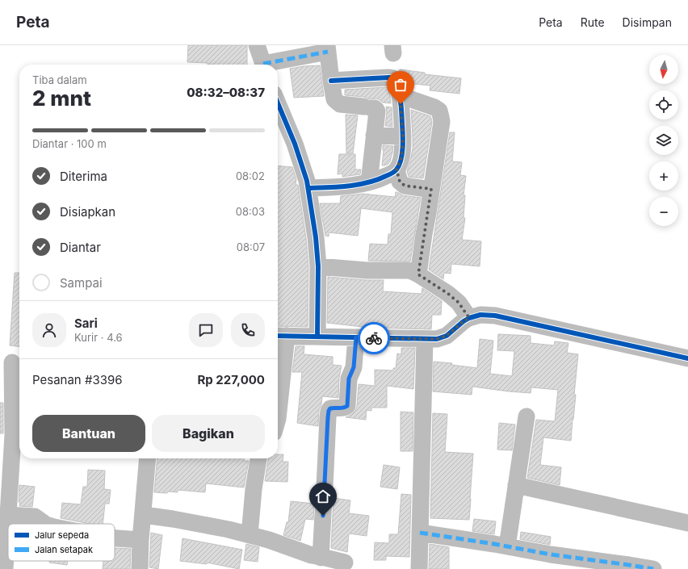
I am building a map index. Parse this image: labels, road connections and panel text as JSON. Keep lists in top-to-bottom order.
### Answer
{
  "legend": ["Jalur sepeda", "Jalan setapak"],
  "north": "bottom",
  "page": {
    "header": "Peta",
    "nav": ["Peta", "Rute", "Disimpan"],
    "map_buttons": ["+", "−"],
    "heading": ["2 mnt", "Tiba dalam", "08:32–08:37"],
    "panel": [
      "Sari",
      "Kurir · 4.6",
      "Pesanan #3396",
      "Rp 227,000"
    ],
    "bar": "Diantar · 100 m",
    "list": [
      ["Diterima", "08:02"],
      ["Disiapkan", "08:03"],
      ["Diantar", "08:07"],
      "Sampai"
    ],
    "buttons": ["Bantuan", "Bagikan"]
  }
}
